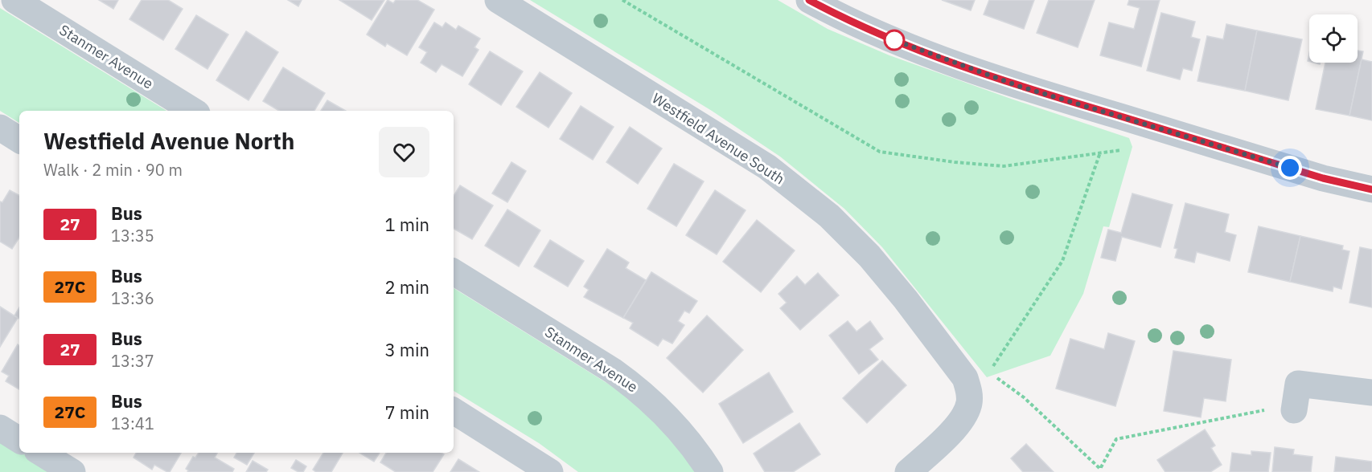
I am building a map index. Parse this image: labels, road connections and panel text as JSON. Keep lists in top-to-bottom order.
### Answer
{
  "streets": {
    "street": ["Stanmer Avenue", "Westfield Avenue South"]
  },
  "lines": ["bus line 27"],
  "page": {
    "heading": ["Westfield Avenue North", "Walk · 2 min · 90 m"],
    "list": [
      {
        "mark": "27",
        "name": "Bus",
        "note": "13:35",
        "value": "1 min"
      },
      {
        "mark": "27C",
        "name": "Bus",
        "note": "13:36",
        "value": "2 min"
      },
      {
        "mark": "27",
        "name": "Bus",
        "note": "13:37",
        "value": "3 min"
      },
      {
        "mark": "27C",
        "name": "Bus",
        "note": "13:41",
        "value": "7 min"
      }
    ]
  }
}
